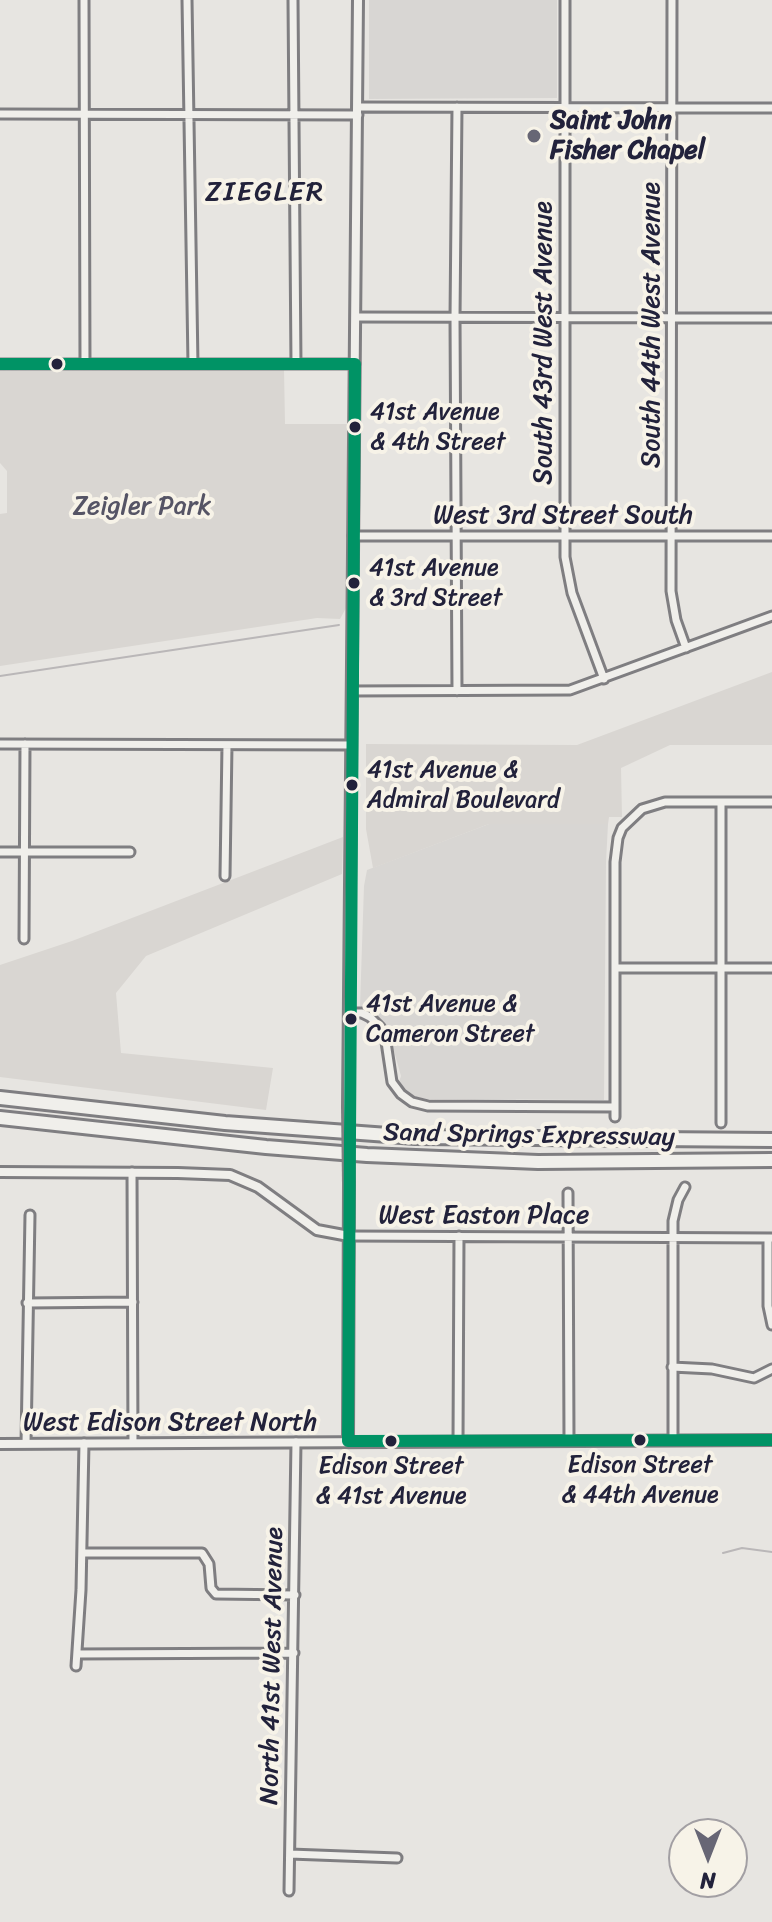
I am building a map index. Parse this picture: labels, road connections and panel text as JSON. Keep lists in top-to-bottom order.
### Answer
{
  "streets": {
    "highway": ["Sand Springs Expressway"],
    "street": [
      "South 44th West Avenue",
      "South 43rd West Avenue",
      "West 3rd Street South",
      "West Easton Place",
      "West Edison Street North",
      "North 41st West Avenue"
    ]
  },
  "crossings": [
    ["South 44th West Avenue", "West 3rd Street South"],
    ["South 43rd West Avenue", "West 3rd Street South"],
    ["West Edison Street North", "North 41st West Avenue"]
  ],
  "districts": ["ZIEGLER"],
  "parks": ["Zeigler Park"],
  "places": [
    "Saint John Fisher Chapel",
    "41st Avenue & 4th Street",
    "41st Avenue & 3rd Street",
    "41st Avenue & Admiral Boulevard",
    "41st Avenue & Cameron Street",
    "Edison Street & 44th Avenue",
    "Edison Street & 41st Avenue"
  ],
  "north": "bottom"
}
